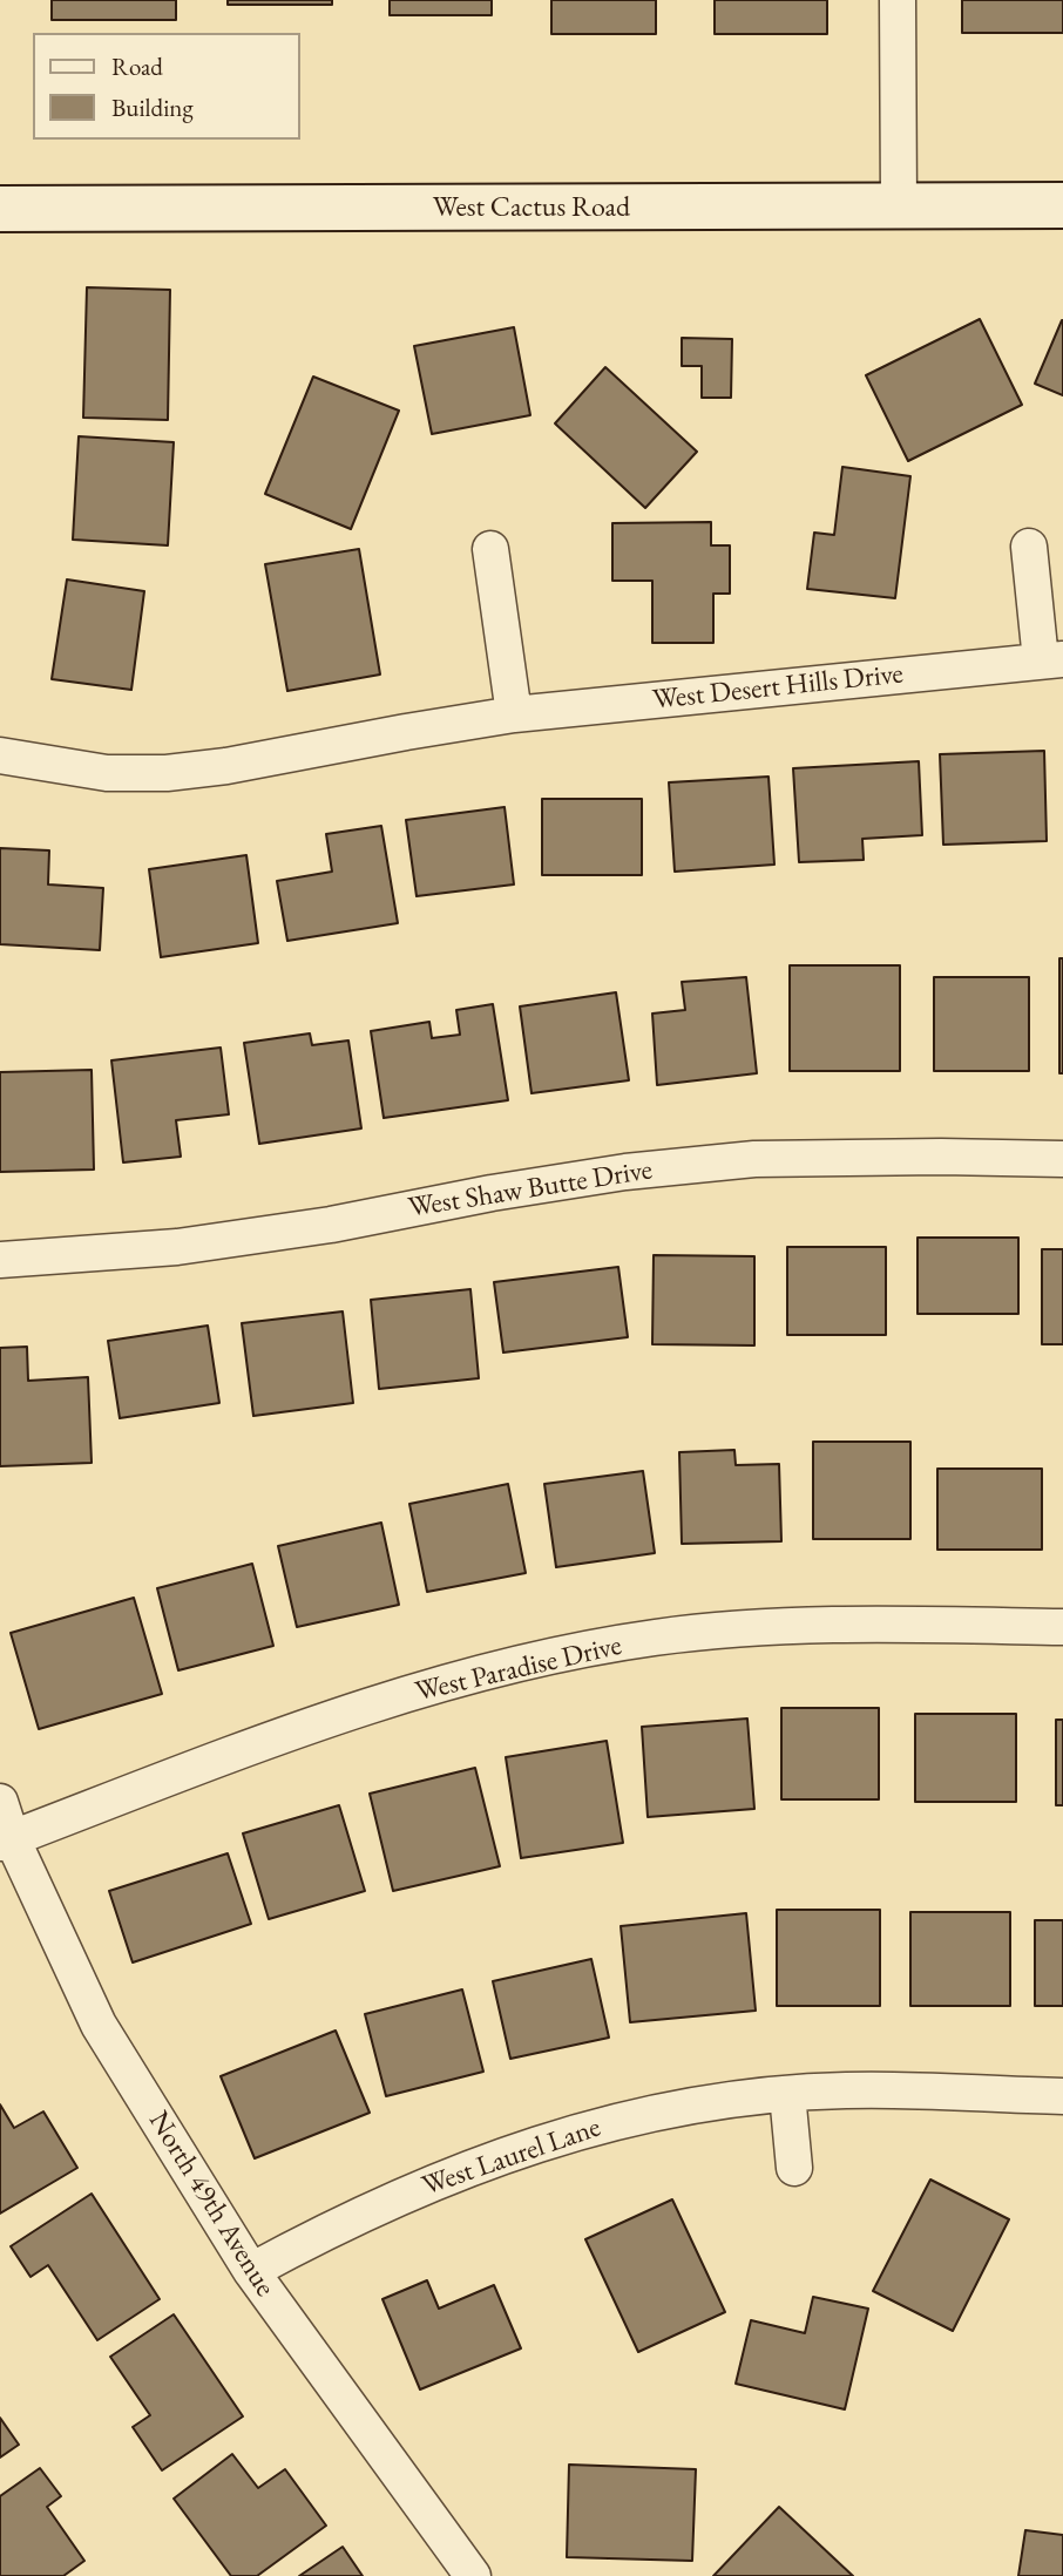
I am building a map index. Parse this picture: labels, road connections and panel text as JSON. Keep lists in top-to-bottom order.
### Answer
{
  "streets": {
    "main road": ["West Cactus Road"],
    "street": [
      "West Desert Hills Drive",
      "West Shaw Butte Drive",
      "West Paradise Drive",
      "West Laurel Lane",
      "North 49th Avenue"
    ]
  },
  "crossings": [
    ["West Paradise Drive", "North 49th Avenue"],
    ["West Laurel Lane", "North 49th Avenue"]
  ],
  "legend": ["Road", "Building"]
}
